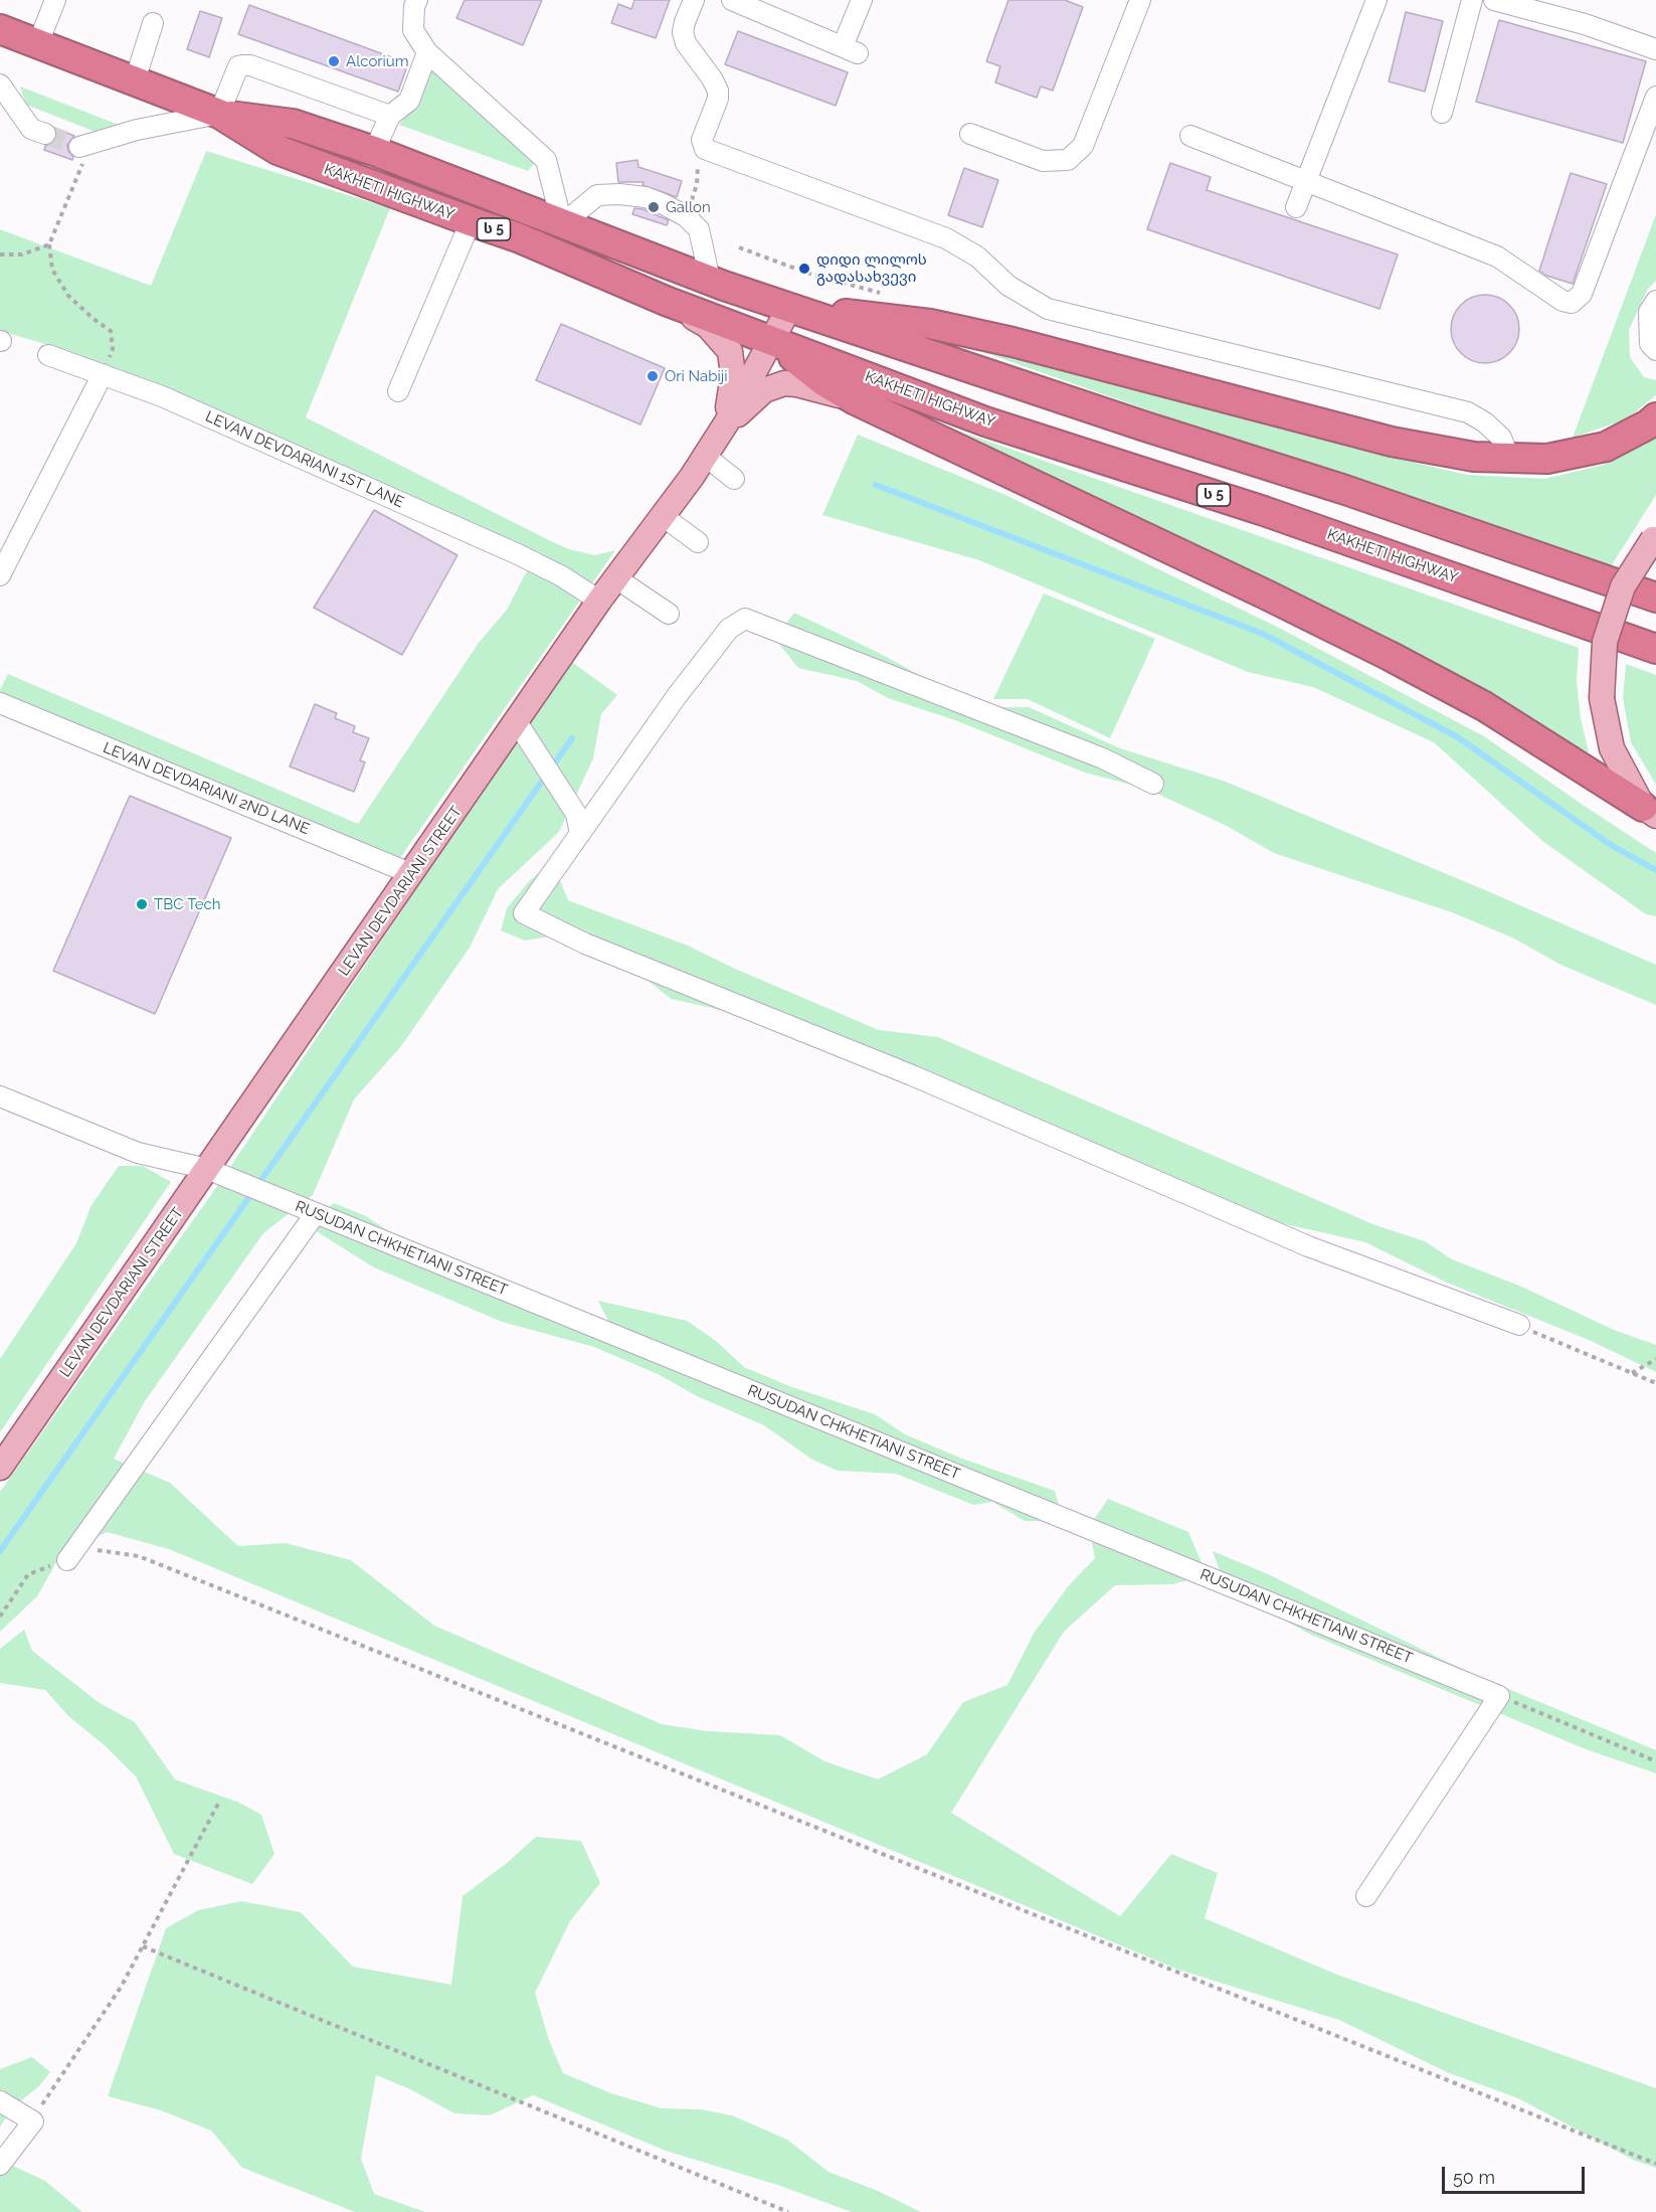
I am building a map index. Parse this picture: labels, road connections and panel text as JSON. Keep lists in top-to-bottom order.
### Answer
{
  "streets": {
    "highway": ["KAKHETI HIGHWAY", "ს 5"],
    "main road": ["LEVAN DEVDARIANI STREET"],
    "street": ["LEVAN DEVDARIANI 1ST LANE", "LEVAN DEVDARIANI 2ND LANE", "RUSUDAN CHKHETIANI STREET"]
  },
  "crossings": [
    ["KAKHETI HIGHWAY", "LEVAN DEVDARIANI STREET"],
    ["LEVAN DEVDARIANI 1ST LANE", "LEVAN DEVDARIANI STREET"],
    ["LEVAN DEVDARIANI 2ND LANE", "LEVAN DEVDARIANI STREET"],
    ["LEVAN DEVDARIANI STREET", "RUSUDAN CHKHETIANI STREET"]
  ],
  "places": [
    "Alcorium",
    "Gallon",
    "დიდი ლილოს გადასახვევი",
    "Ori Nabiji",
    "TBC Tech"
  ],
  "scale_bar": "50 m"
}
